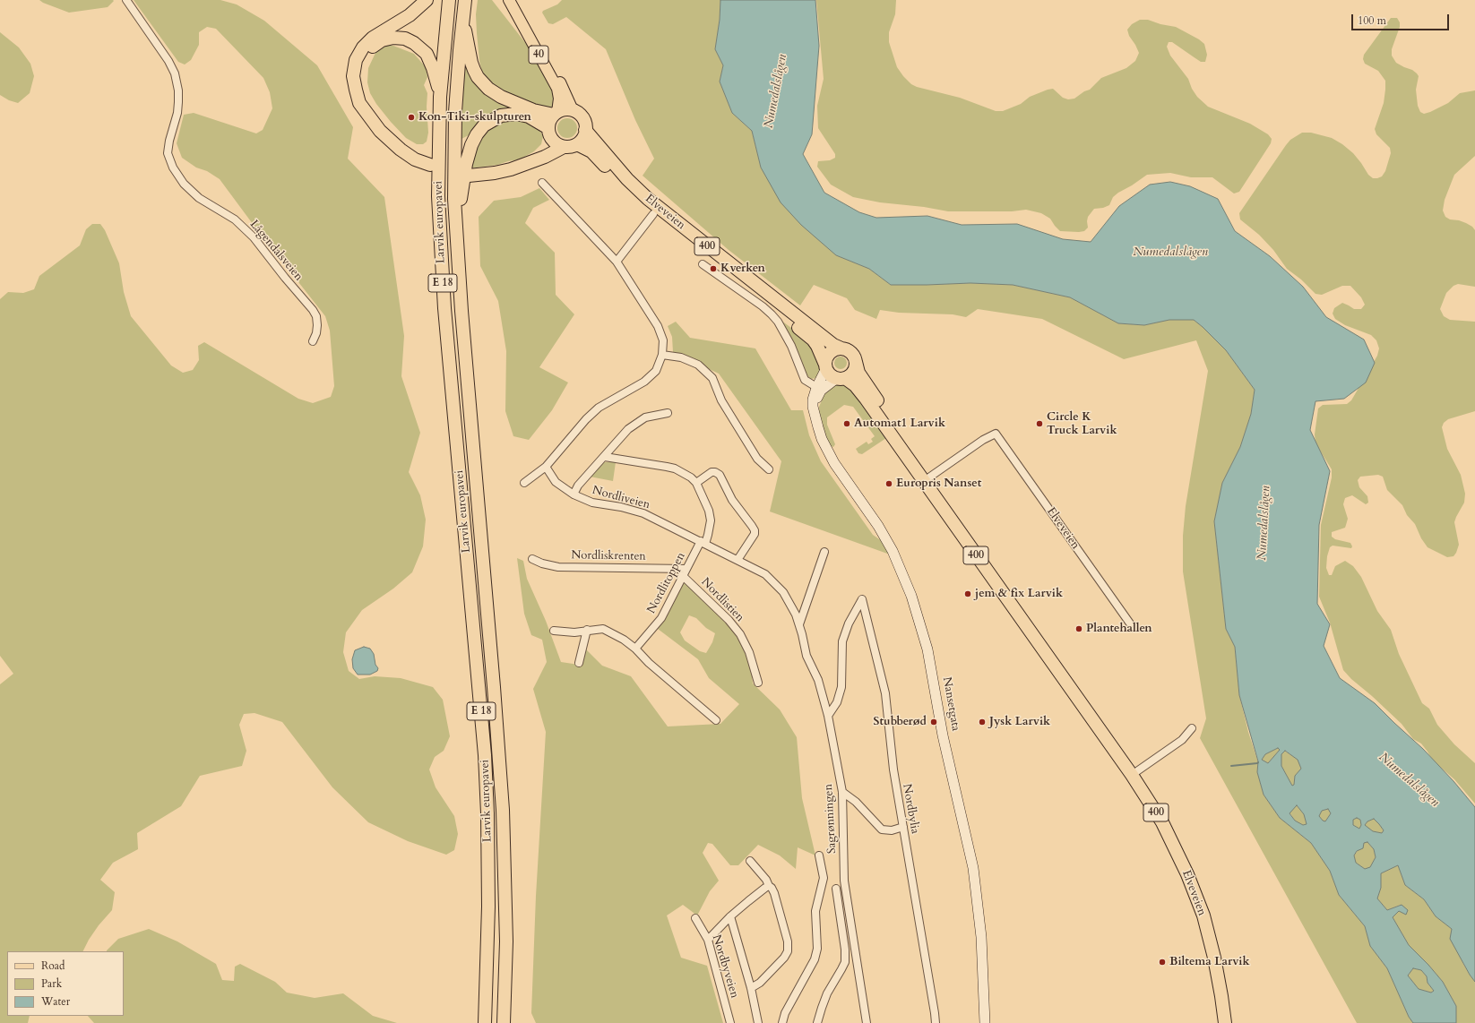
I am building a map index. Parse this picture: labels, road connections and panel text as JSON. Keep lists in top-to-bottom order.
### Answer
{
  "streets": {
    "highway": [
      "Elveveien",
      "Larvik europavei",
      "400",
      "E 18"
    ],
    "main road": ["40", "Nansetgata"],
    "street": [
      "Lågendalsveien",
      "Nordliveien",
      "Nordliskrenten",
      "Nordlitoppen",
      "Nordlistien",
      "Nordbylia",
      "Sagrønningen",
      "Nordbyveien"
    ]
  },
  "crossings": [
    ["40", "Elveveien"],
    ["40", "400"],
    ["40", "E 18"],
    ["Elveveien", "400"],
    ["Elveveien", "E 18"],
    ["Elveveien", "Nansetgata"],
    ["Larvik europavei", "E 18"],
    ["400", "E 18"],
    ["400", "Nansetgata"],
    ["Nordliveien", "Nordlitoppen"],
    ["Nordliveien", "Nordbylia"],
    ["Nordliveien", "Sagrønningen"],
    ["Nordliskrenten", "Nordlitoppen"],
    ["Nordliskrenten", "Nordlistien"],
    ["Nordlitoppen", "Nordlistien"],
    ["Nordbylia", "Sagrønningen"]
  ],
  "water": ["Numedalslågen"],
  "places": [
    "Kon-Tiki-skulpturen",
    "Kverken",
    "Automat1 Larvik",
    "Circle K Truck Larvik",
    "Europris Nanset",
    "jem & fix Larvik",
    "Plantehallen",
    "Stubberød",
    "Jysk Larvik",
    "Biltema Larvik"
  ],
  "legend": ["Road", "Park", "Water"],
  "scale_bar": "100 m"
}
